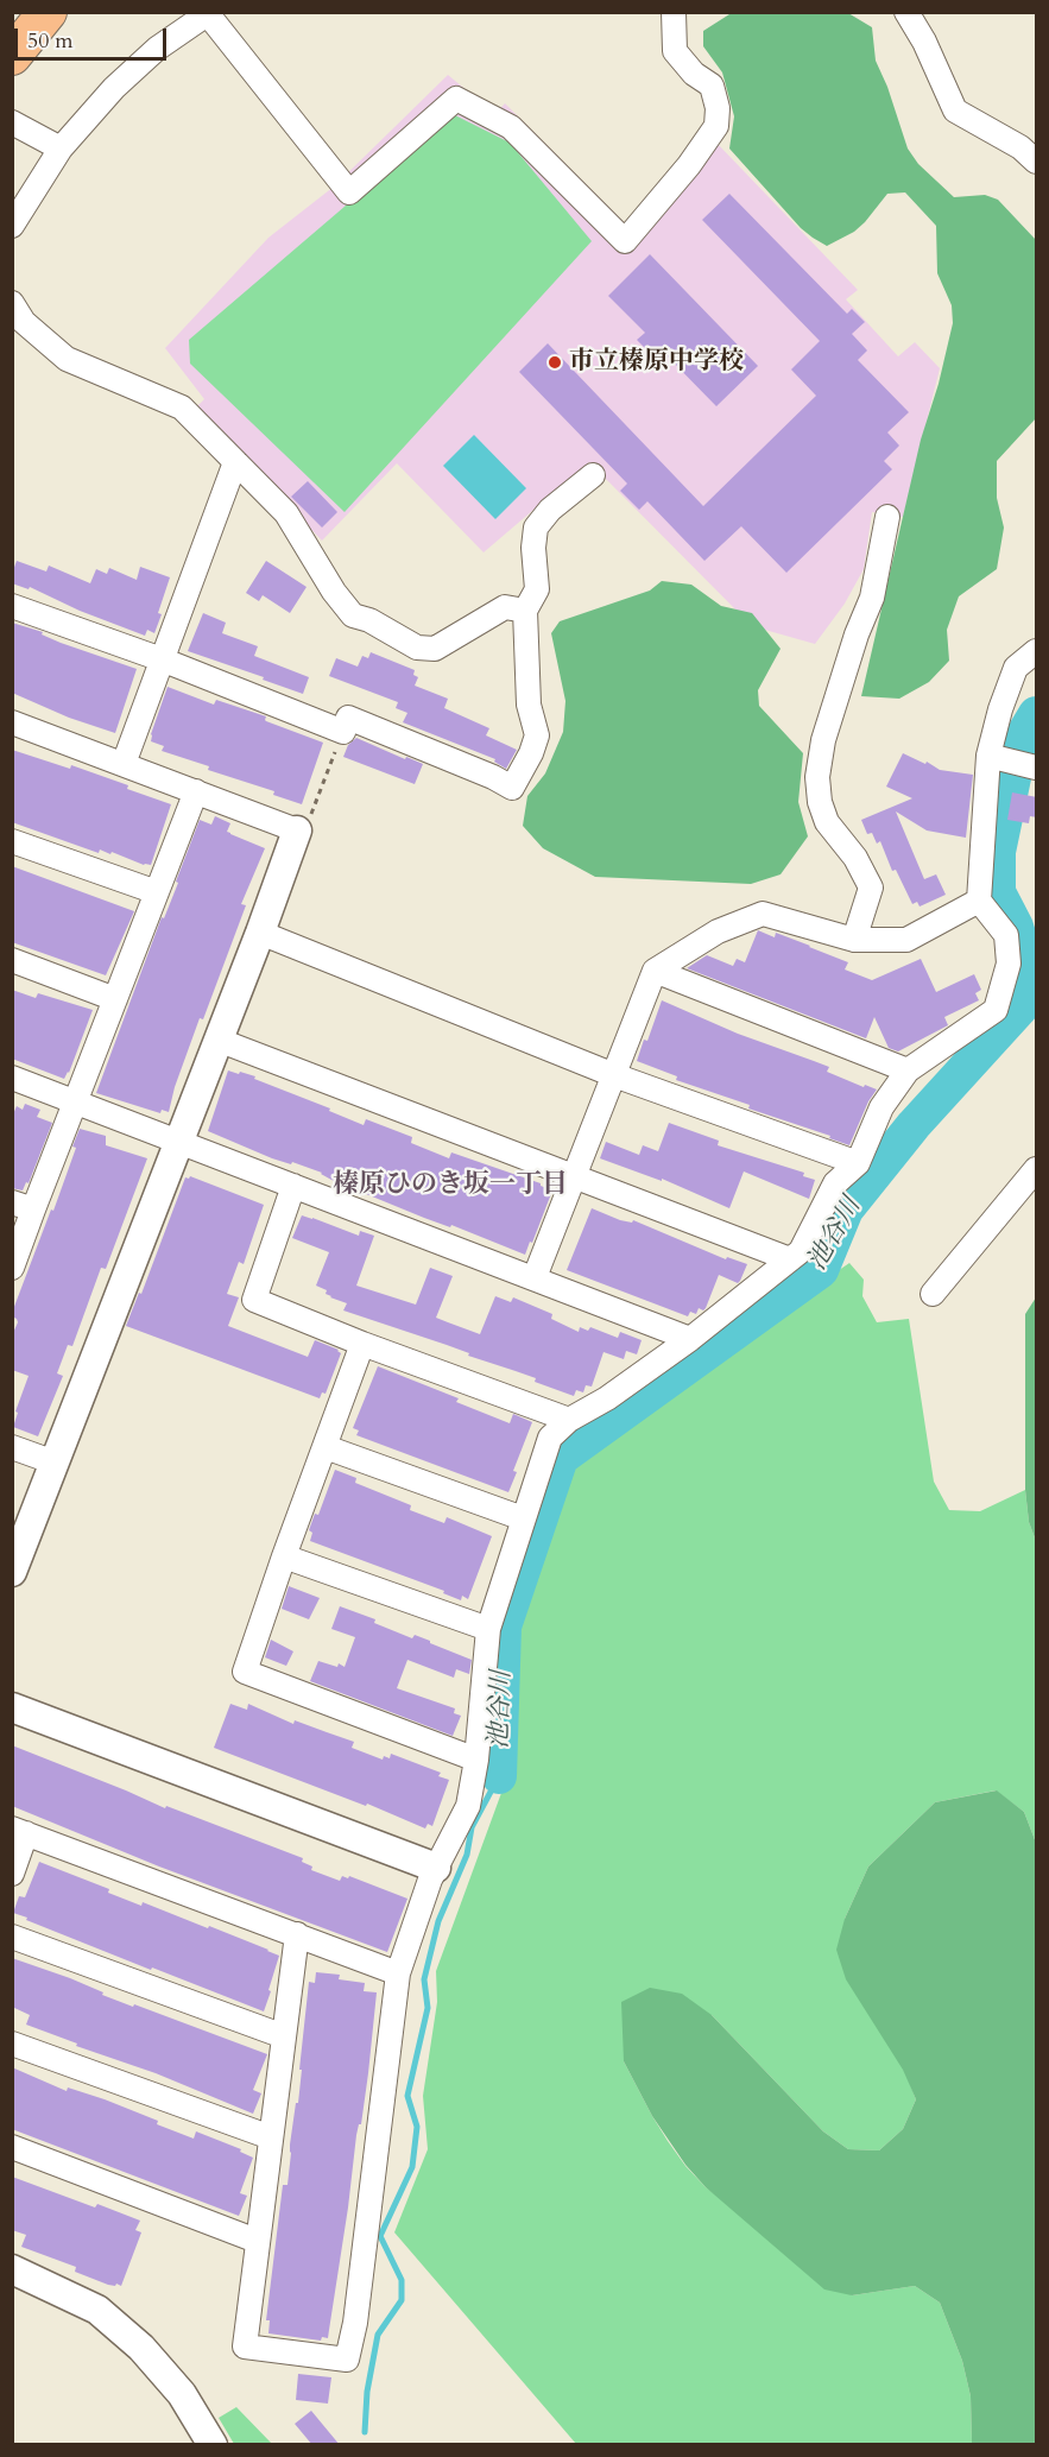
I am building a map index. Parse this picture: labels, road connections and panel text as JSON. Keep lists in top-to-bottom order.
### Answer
{
  "districts": ["榛原ひのき坂一丁目"],
  "water": ["池谷川"],
  "places": ["市立榛原中学校"],
  "scale_bar": "50 m"
}
